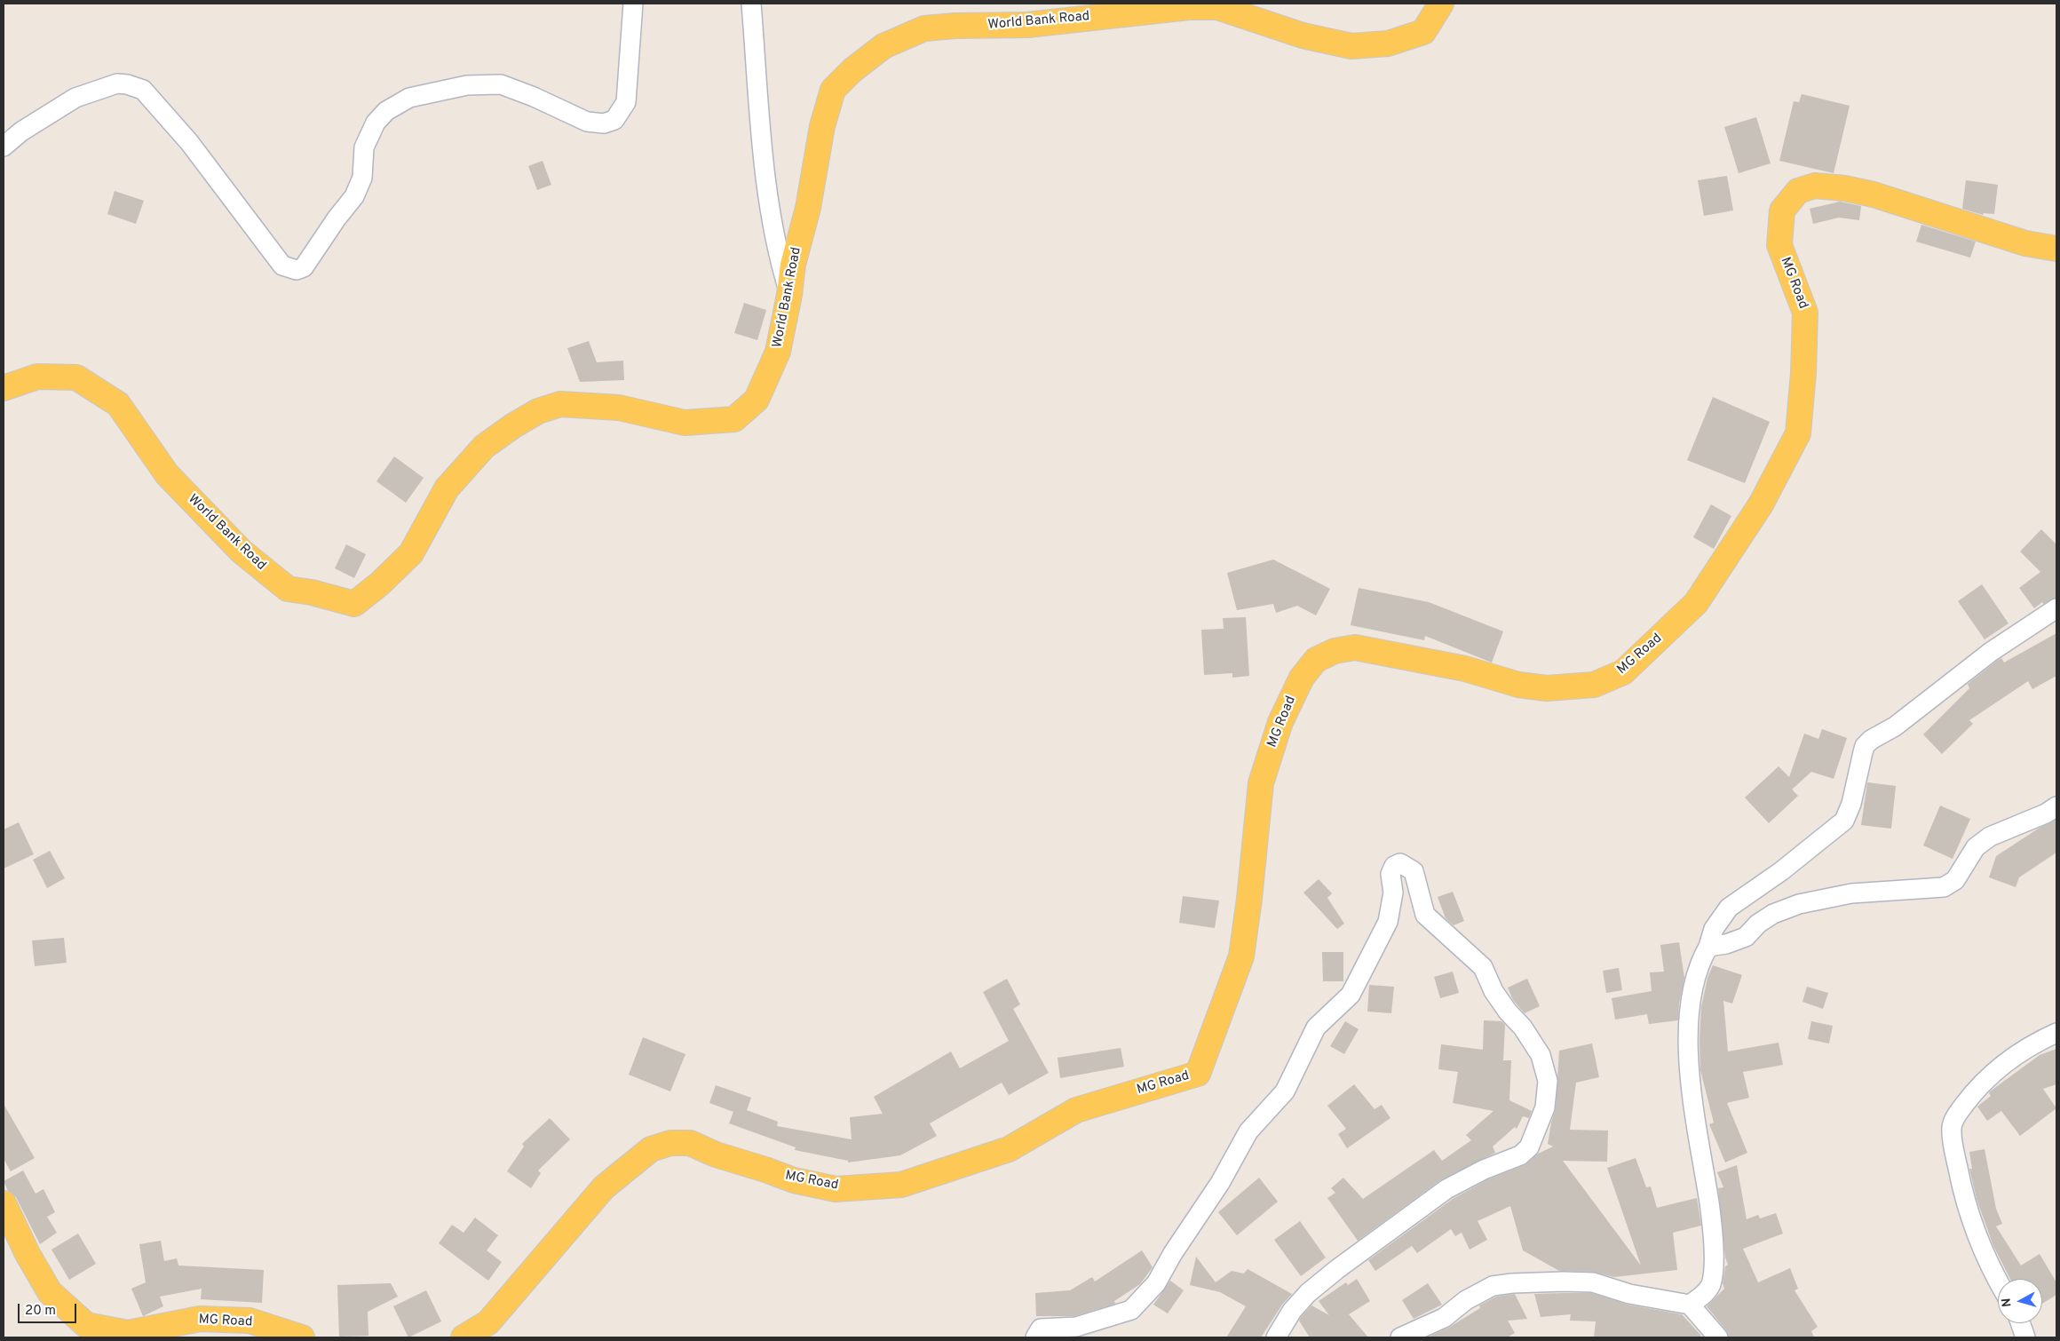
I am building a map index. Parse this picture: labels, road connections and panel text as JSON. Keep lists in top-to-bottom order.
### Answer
{
  "streets": {
    "main road": ["World Bank Road", "MG Road"]
  },
  "scale_bar": "20 m",
  "north": "left"
}
